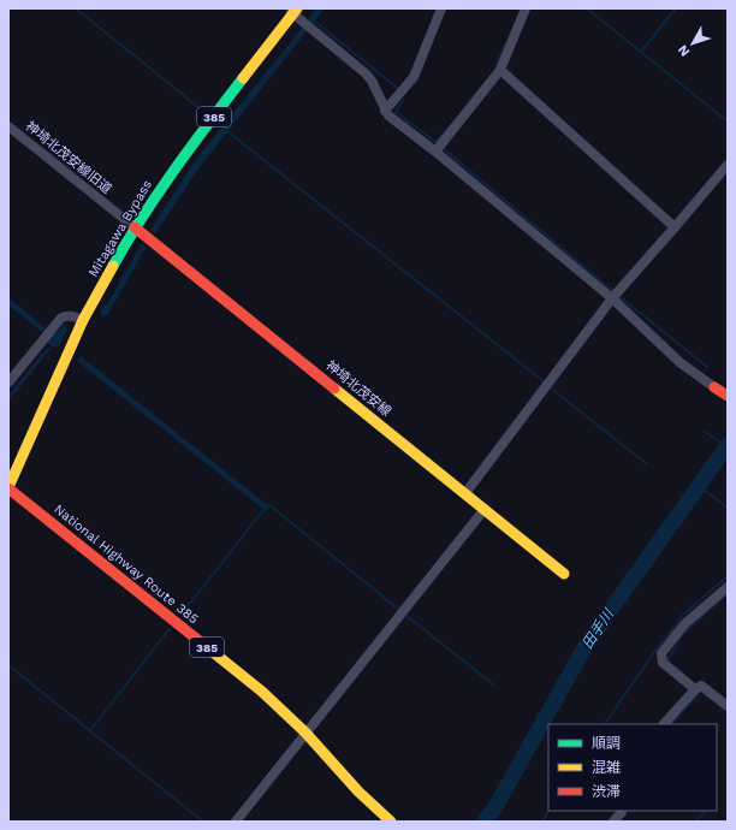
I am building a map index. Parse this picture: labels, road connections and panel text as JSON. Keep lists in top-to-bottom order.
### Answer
{
  "streets": {
    "main road": [
      "385",
      "Mitagawa Bypass",
      "神埼北茂安線",
      "National Highway Route 385"
    ],
    "street": ["神埼北茂安線旧道"]
  },
  "crossings": [
    ["神埼北茂安線旧道", "Mitagawa Bypass"],
    ["神埼北茂安線旧道", "神埼北茂安線"],
    ["Mitagawa Bypass", "神埼北茂安線"],
    ["Mitagawa Bypass", "National Highway Route 385"]
  ],
  "water": ["田手川"],
  "legend": ["順調", "混雑", "渋滞"],
  "north": "bottom left"
}
